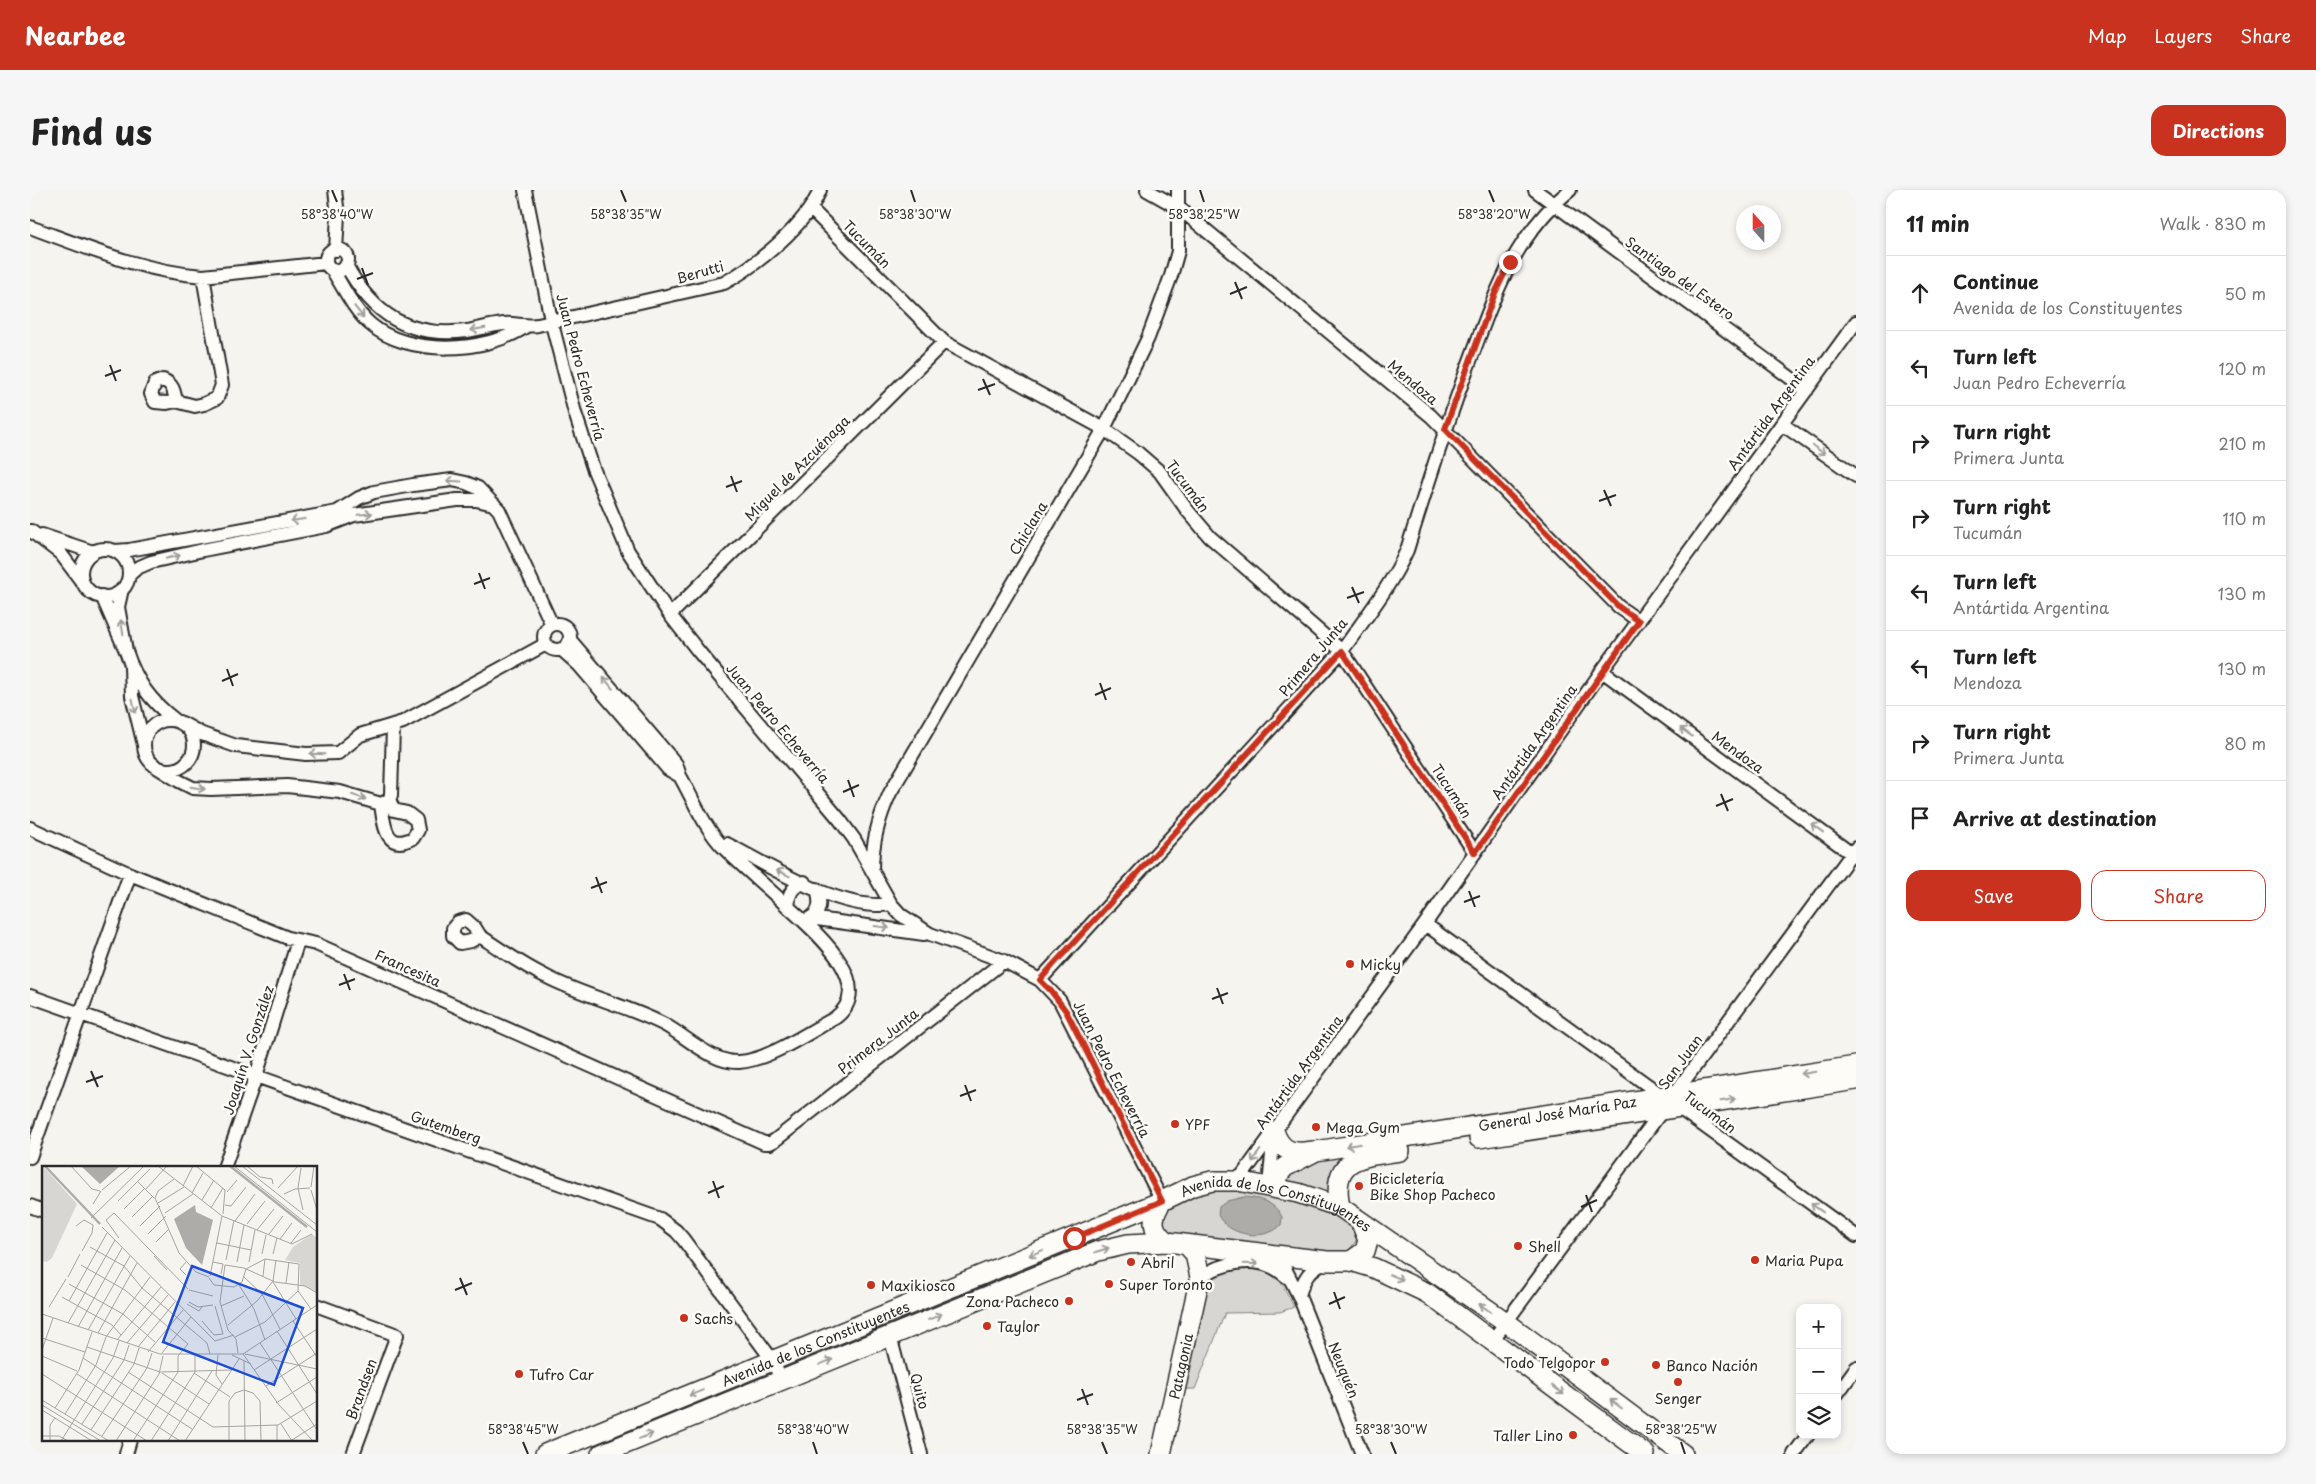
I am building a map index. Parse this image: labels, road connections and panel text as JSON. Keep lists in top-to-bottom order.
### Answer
{
  "streets": {
    "main road": ["General José María Paz", "Avenida de los Constituyentes", "Patagonia"],
    "street": [
      "Tucumán",
      "Berutti",
      "Santiago del Estero",
      "Juan Pedro Echeverría",
      "Mendoza",
      "Antártida Argentina",
      "Miguel de Azcuénaga",
      "Chiclana",
      "Primera Junta",
      "Francesita",
      "Joaquín V. González",
      "San Juan",
      "Gutemberg",
      "Neuquén",
      "Brandsen",
      "Quito"
    ]
  },
  "crossings": [
    ["Tucumán", "Berutti"],
    ["Tucumán", "Antártida Argentina"],
    ["Tucumán", "Miguel de Azcuénaga"],
    ["Tucumán", "Chiclana"],
    ["Tucumán", "Primera Junta"],
    ["Tucumán", "San Juan"],
    ["Tucumán", "General José María Paz"],
    ["Berutti", "Juan Pedro Echeverría"],
    ["Santiago del Estero", "Antártida Argentina"],
    ["Santiago del Estero", "Primera Junta"],
    ["Juan Pedro Echeverría", "Miguel de Azcuénaga"],
    ["Juan Pedro Echeverría", "Chiclana"],
    ["Juan Pedro Echeverría", "Primera Junta"],
    ["Juan Pedro Echeverría", "Avenida de los Constituyentes"],
    ["Mendoza", "Antártida Argentina"],
    ["Mendoza", "Chiclana"],
    ["Mendoza", "Primera Junta"],
    ["Mendoza", "San Juan"],
    ["Antártida Argentina", "Avenida de los Constituyentes"],
    ["Primera Junta", "Francesita"],
    ["Francesita", "Joaquín V. González"],
    ["Joaquín V. González", "Gutemberg"],
    ["San Juan", "General José María Paz"],
    ["San Juan", "Avenida de los Constituyentes"],
    ["General José María Paz", "Avenida de los Constituyentes"],
    ["Gutemberg", "Avenida de los Constituyentes"],
    ["Avenida de los Constituyentes", "Neuquén"],
    ["Avenida de los Constituyentes", "Quito"]
  ],
  "places": [
    "Micky",
    "YPF",
    "Mega Gym",
    "Bicicletería Bike Shop Pacheco",
    "Shell",
    "Maria Pupa",
    "Abril",
    "Super Toronto",
    "Maxikiosco",
    "Zona Pacheco",
    "Sachs",
    "Taylor",
    "Todo Telgopor",
    "Banco Nación",
    "Tufro Car",
    "Senger",
    "Taller Lino"
  ],
  "north": "top",
  "page": {
    "header": "Nearbee",
    "nav": ["Map", "Layers", "Share"],
    "title": "Find us",
    "buttons": [
      "Directions",
      ["Save", "Share"]
    ],
    "heading": ["11 min", "Walk · 830 m"],
    "list": [
      ["Continue", "Avenida de los Constituyentes", "50 m"],
      ["Turn left", "Juan Pedro Echeverría", "120 m"],
      ["Turn right", "Primera Junta", "210 m"],
      ["Turn right", "Tucumán", "110 m"],
      ["Turn left", "Antártida Argentina", "130 m"],
      ["Turn left", "Mendoza", "130 m"],
      ["Turn right", "Primera Junta", "80 m"],
      "Arrive at destination"
    ],
    "map_buttons": ["+", "−"]
  },
  "coordinates": [
    "58°38'40\"W",
    "58°38'35\"W",
    "58°38'30\"W",
    "58°38'25\"W",
    "58°38'20\"W",
    "58°38'45\"W"
  ]
}
